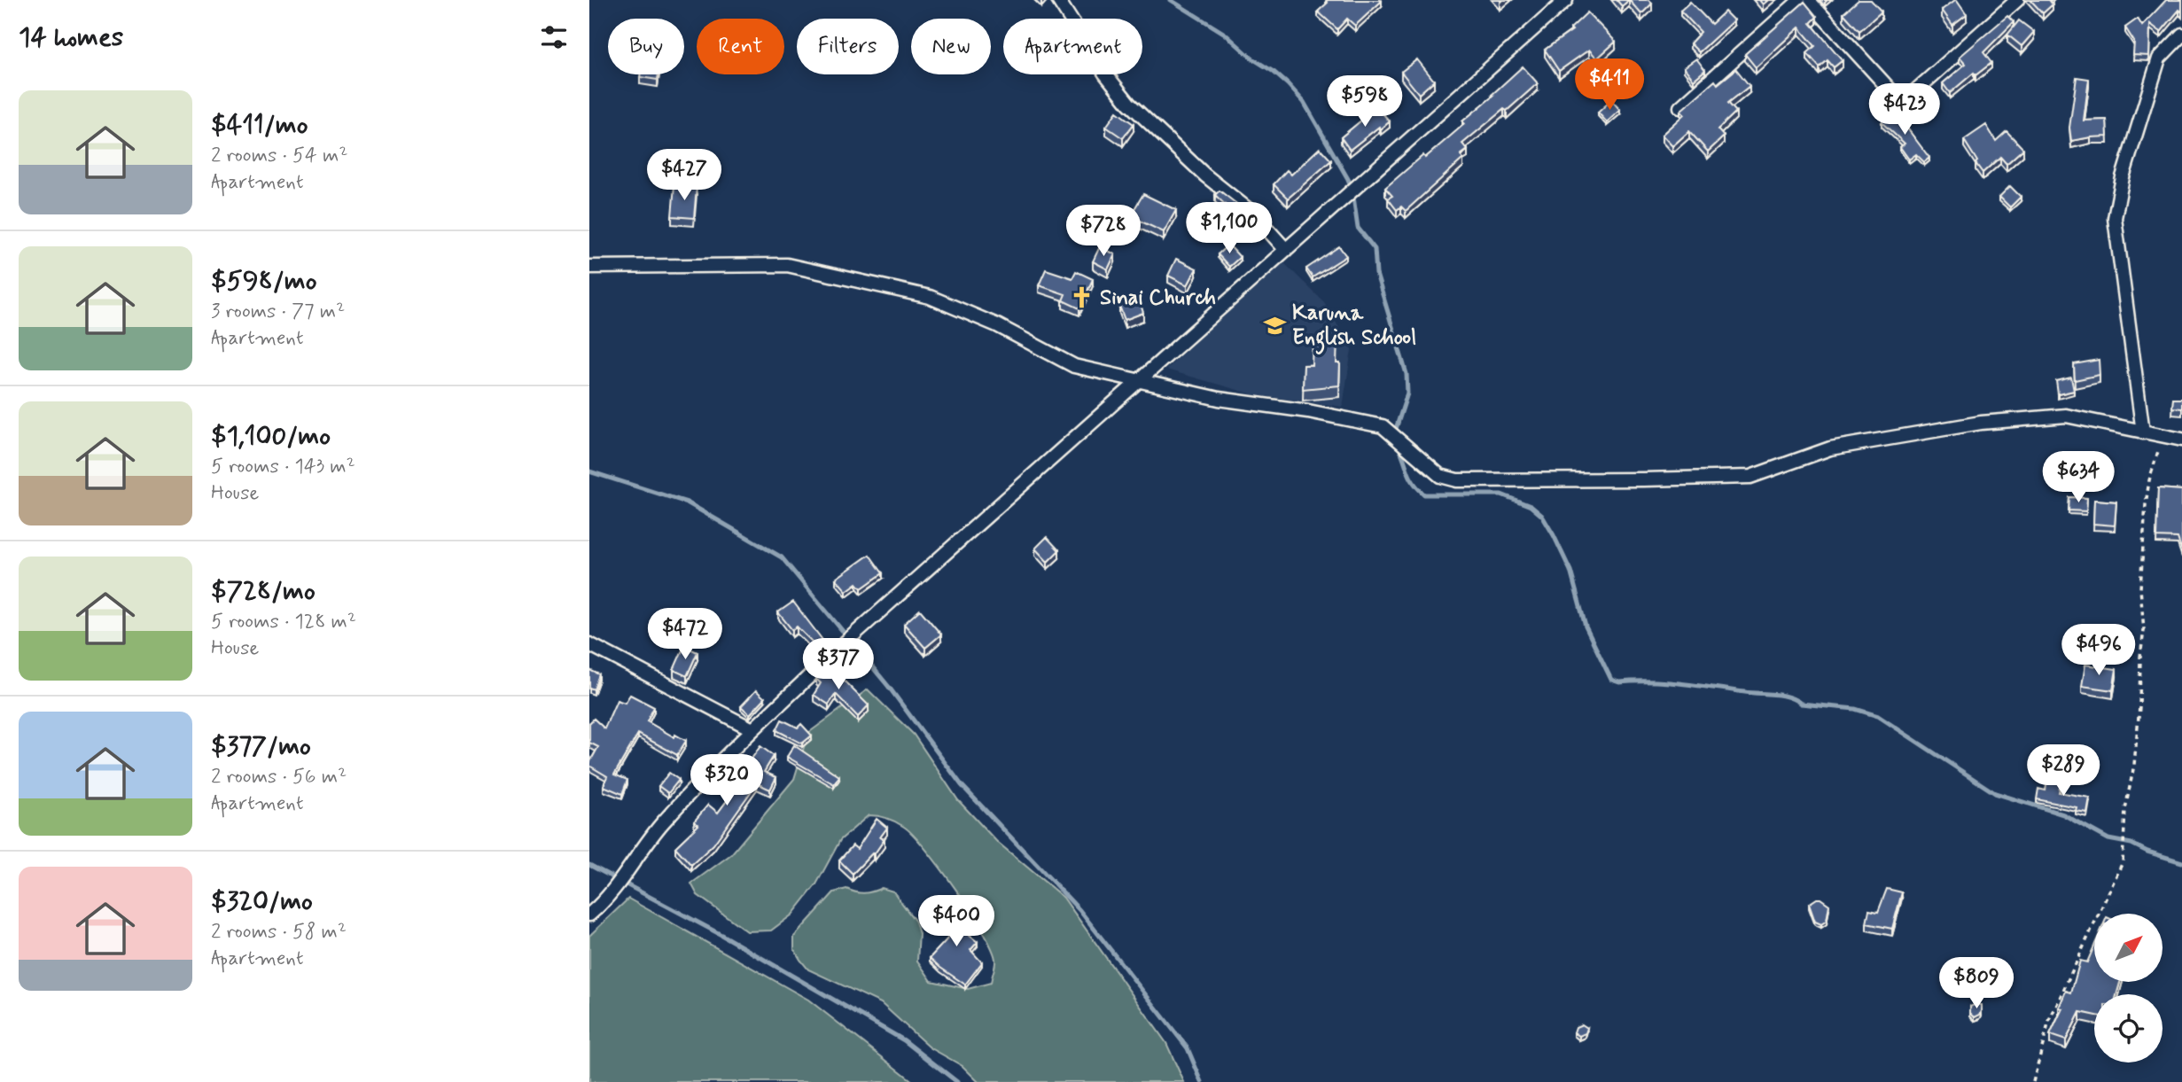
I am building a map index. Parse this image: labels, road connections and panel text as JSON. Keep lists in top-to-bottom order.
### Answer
{
  "places": {
    "church": ["Sinai Church"],
    "school or university": ["Karuna English School"]
  },
  "north": "top right",
  "page": {
    "heading": "14 homes",
    "chip": [
      "Buy",
      "Rent",
      "Filters",
      "New",
      "Apartment"
    ],
    "price": [
      "$411",
      "$598",
      "$423",
      "$427",
      "$1,100",
      "$728",
      "$634",
      "$472",
      "$496",
      "$377",
      "$289",
      "$320",
      "$400",
      "$809"
    ],
    "list": [
      {
        "name": "$411/mo",
        "note": "2 rooms · 54 m² · Apartment"
      },
      {
        "name": "$598/mo",
        "note": "3 rooms · 77 m² · Apartment"
      },
      {
        "name": "$1,100/mo",
        "note": "5 rooms · 143 m² · House"
      },
      {
        "name": "$728/mo",
        "note": "5 rooms · 128 m² · House"
      },
      {
        "name": "$377/mo",
        "note": "2 rooms · 56 m² · Apartment"
      },
      {
        "name": "$320/mo",
        "note": "2 rooms · 58 m² · Apartment"
      }
    ]
  }
}
